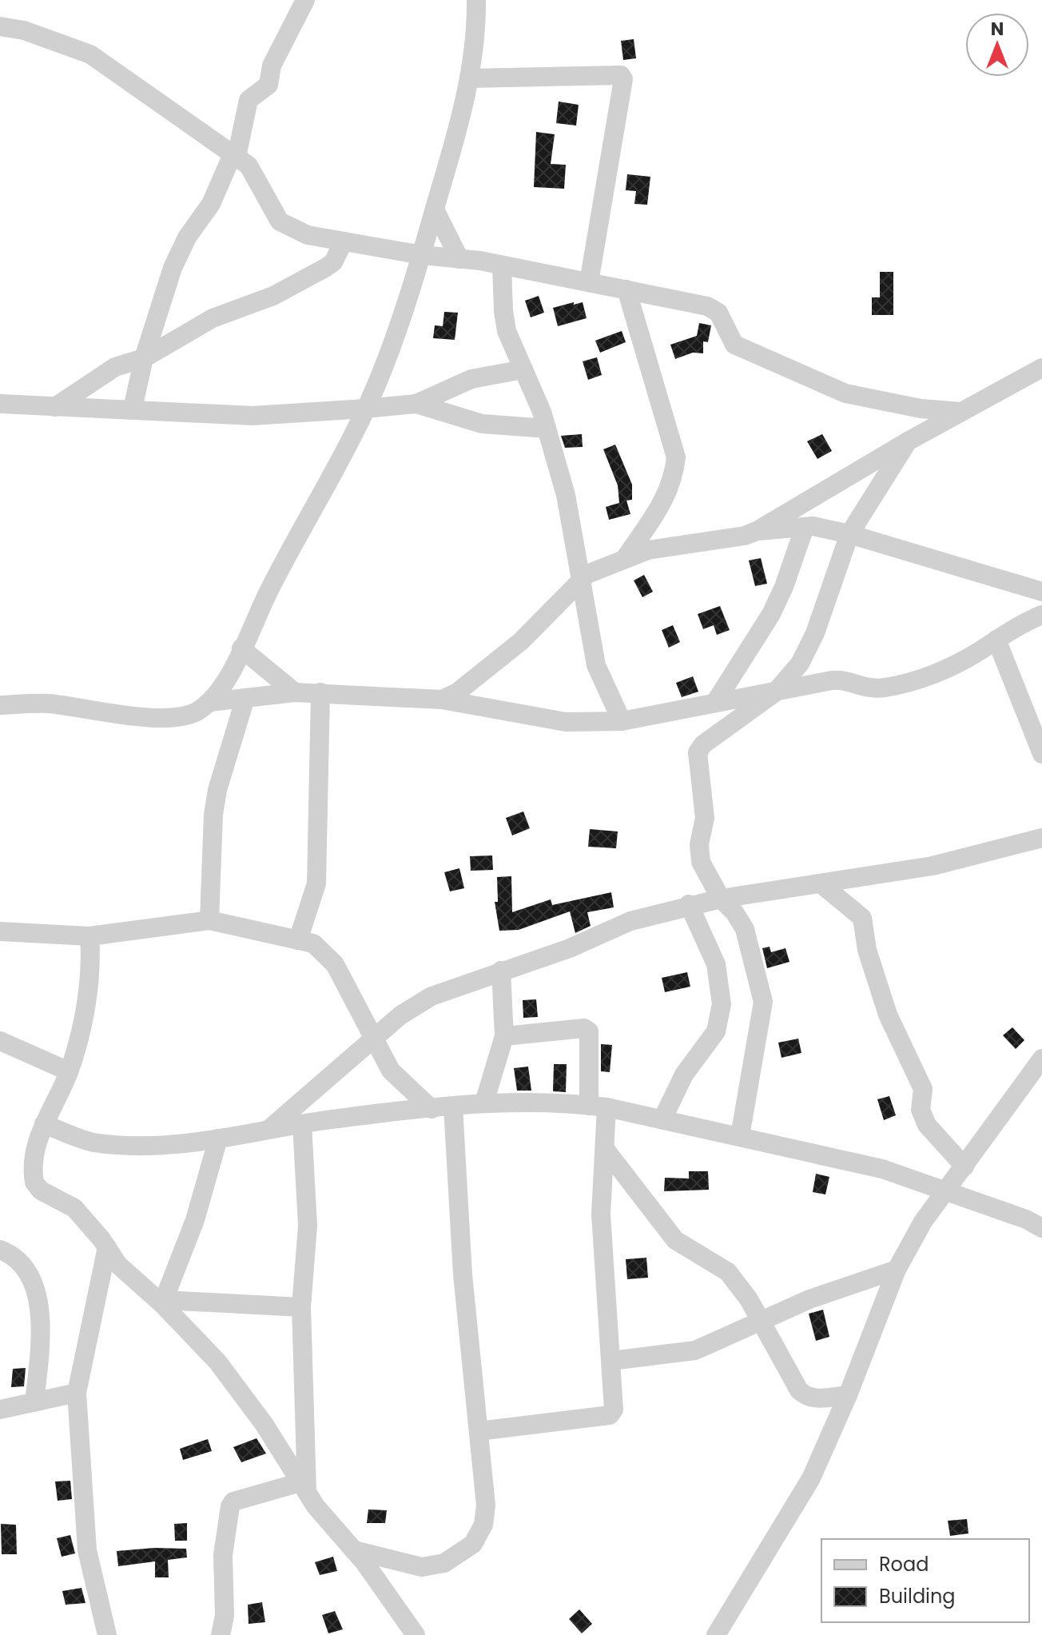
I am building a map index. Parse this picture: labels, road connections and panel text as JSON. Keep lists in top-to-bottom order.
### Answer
{
  "legend": ["Road", "Building"],
  "north": "top"
}
